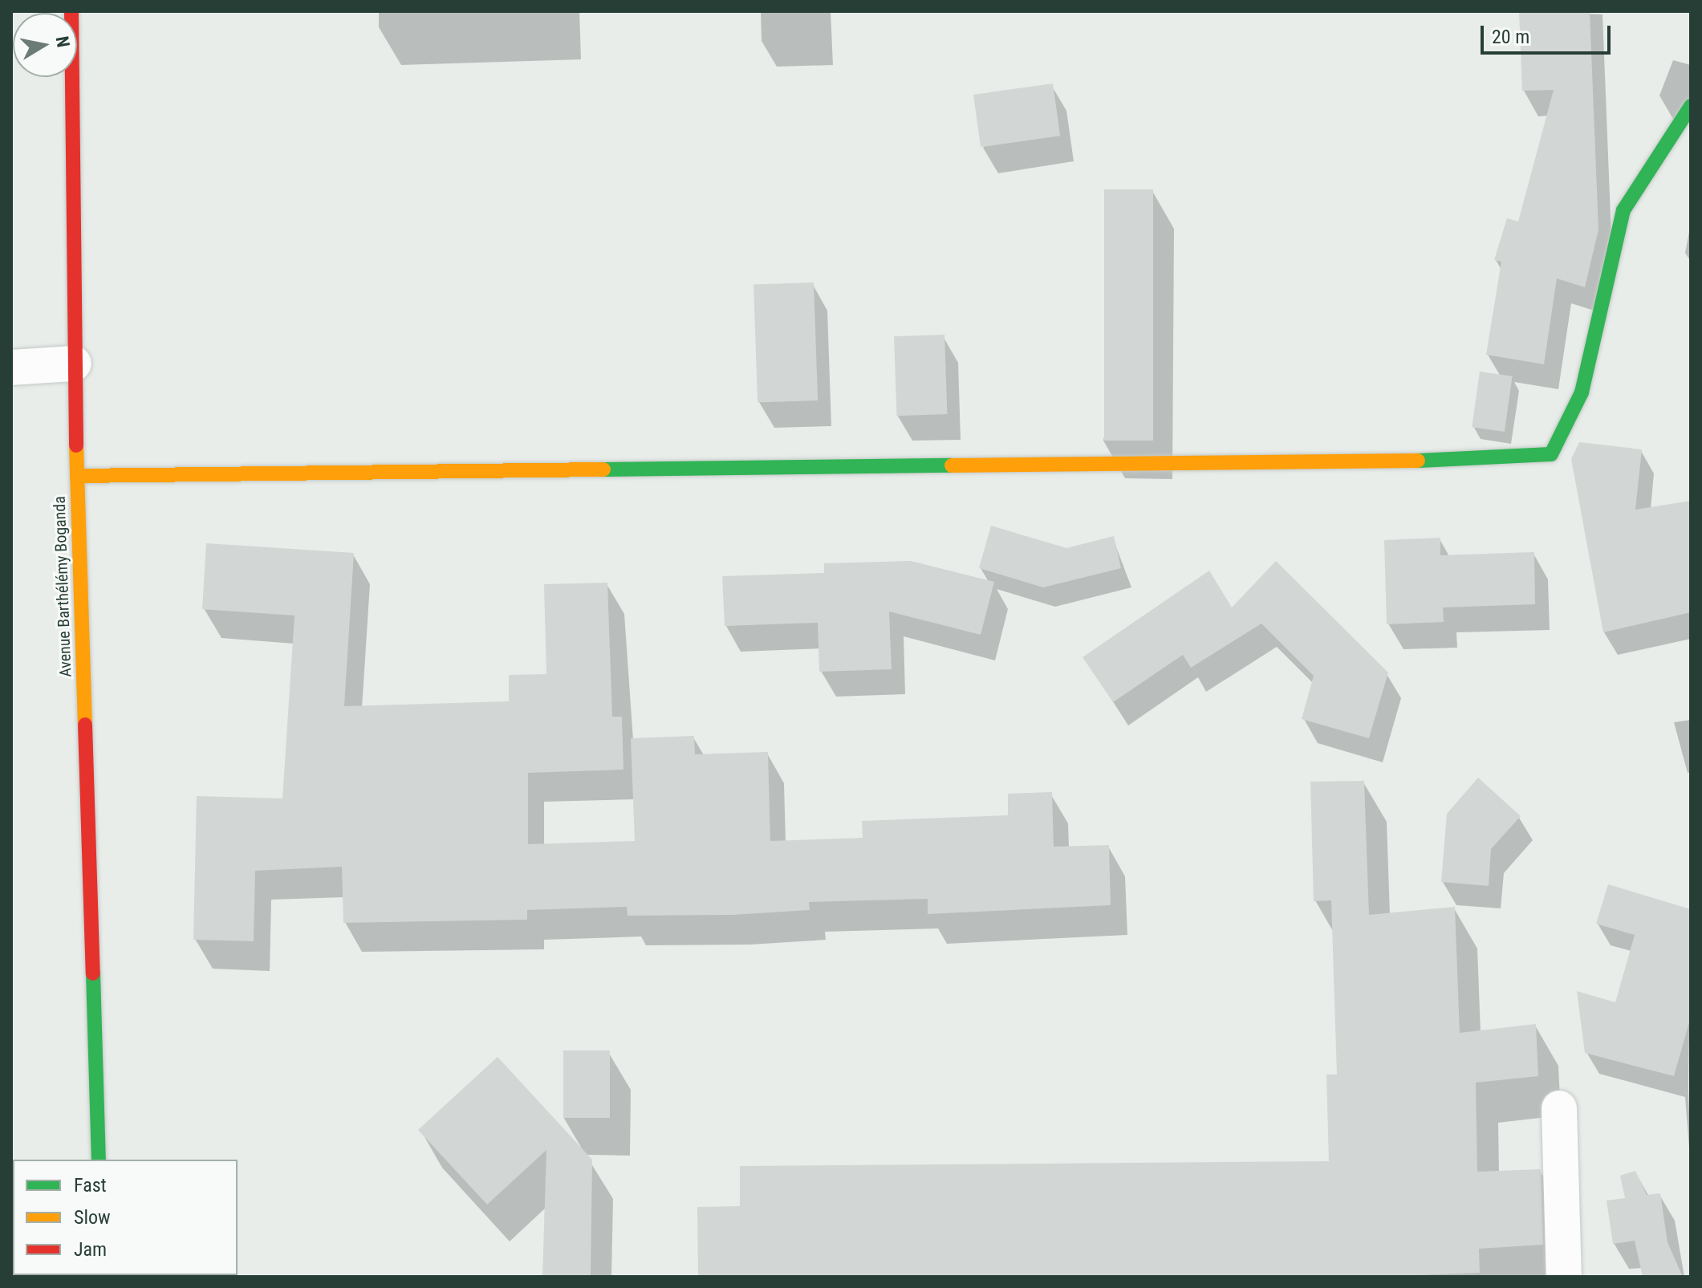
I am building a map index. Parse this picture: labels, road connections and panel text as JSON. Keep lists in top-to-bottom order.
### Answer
{
  "streets": {
    "street": ["Avenue Barthélémy Boganda"]
  },
  "legend": ["Fast", "Slow", "Jam"],
  "scale_bar": "20 m",
  "north": "right"
}
